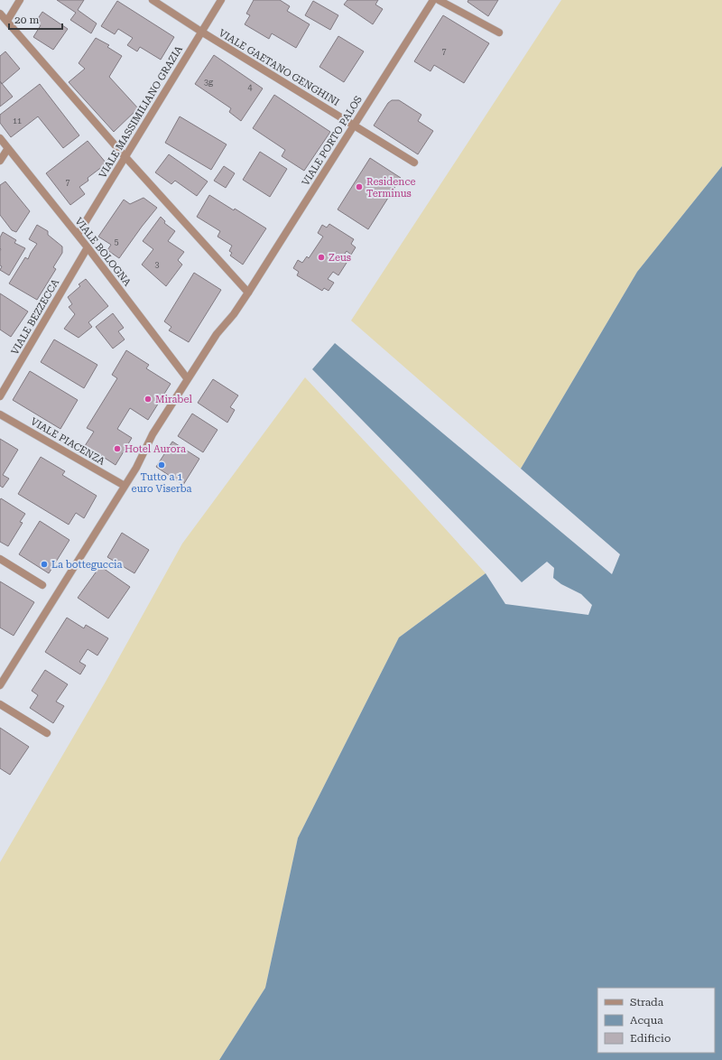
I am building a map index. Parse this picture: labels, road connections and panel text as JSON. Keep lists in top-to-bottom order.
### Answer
{
  "streets": {
    "street": [
      "VIALE GAETANO GENGHINI",
      "VIALE MASSIMILIANO GRAZIA",
      "VIALE PORTO PALOS",
      "VIALE BOLOGNA",
      "VIALE BEZZECCA",
      "VIALE PIACENZA"
    ]
  },
  "crossings": [
    ["VIALE GAETANO GENGHINI", "VIALE MASSIMILIANO GRAZIA"],
    ["VIALE GAETANO GENGHINI", "VIALE PORTO PALOS"],
    ["VIALE MASSIMILIANO GRAZIA", "VIALE BOLOGNA"],
    ["VIALE PORTO PALOS", "VIALE BOLOGNA"],
    ["VIALE PORTO PALOS", "VIALE PIACENZA"],
    ["VIALE BOLOGNA", "VIALE BEZZECCA"]
  ],
  "places": [
    "Residence Terminus",
    "Zeus",
    "Mirabel",
    "Hotel Aurora",
    "Tutto a 1 euro Viserba",
    "La botteguccia"
  ],
  "house_numbers": [
    "7",
    "3g",
    "4",
    "11",
    "7",
    "5",
    "3"
  ],
  "legend": ["Strada", "Acqua", "Edificio"],
  "scale_bar": "20 m"
}
